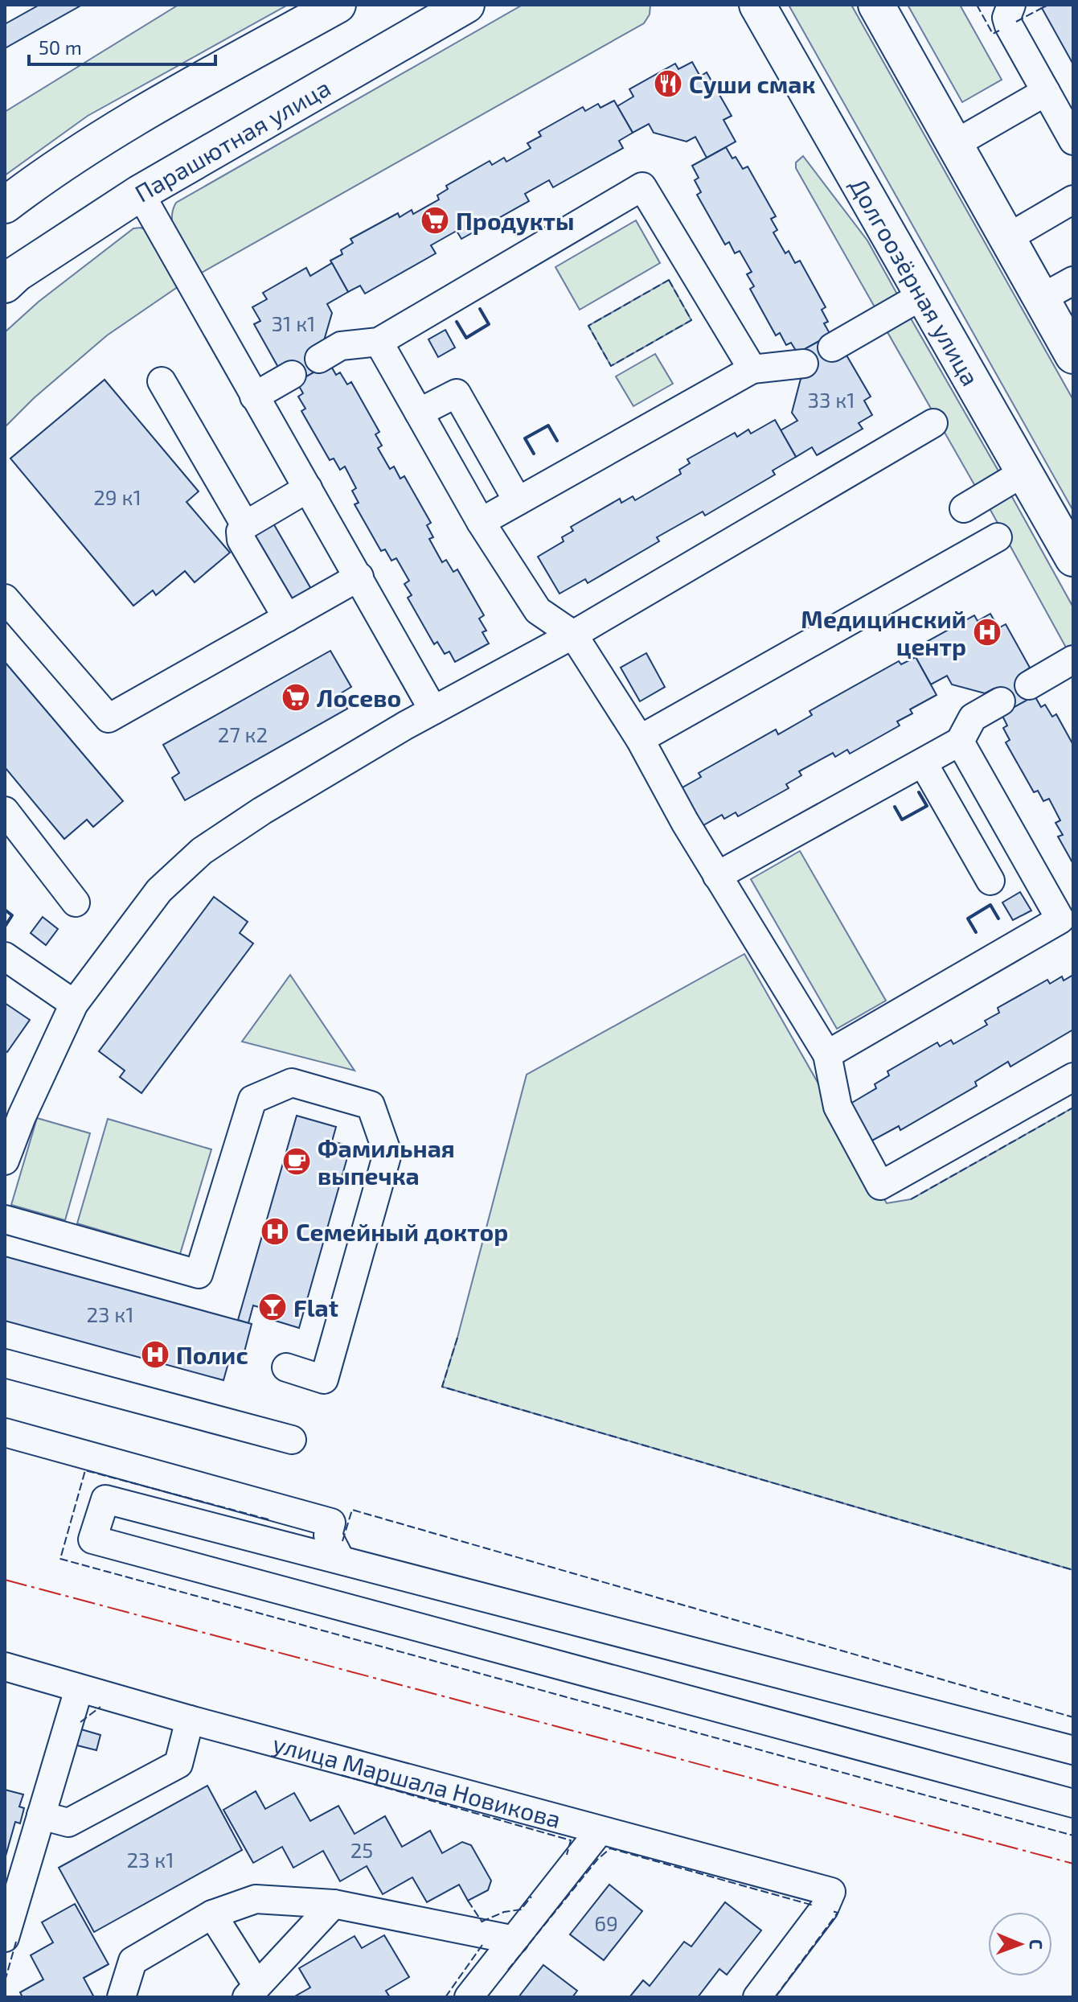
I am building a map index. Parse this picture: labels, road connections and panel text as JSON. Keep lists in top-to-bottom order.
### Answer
{
  "streets": {
    "main road": ["Парашютная улица", "Долгоозёрная улица"],
    "street": ["улица Маршала Новикова"]
  },
  "places": {
    "restaurant": ["Суши смак"],
    "supermarket": ["Продукты", "Лосево"],
    "hospital": ["Медицинский центр", "Семейный доктор", "Полис"],
    "cafe": ["Фамильная выпечка"],
    "bar": ["Flat"]
  },
  "house_numbers": [
    "31 к1",
    "33 к1",
    "29 к1",
    "27 к2",
    "23 к1",
    "25",
    "23 к1",
    "69"
  ],
  "scale_bar": "50 m",
  "north": "right"
}
